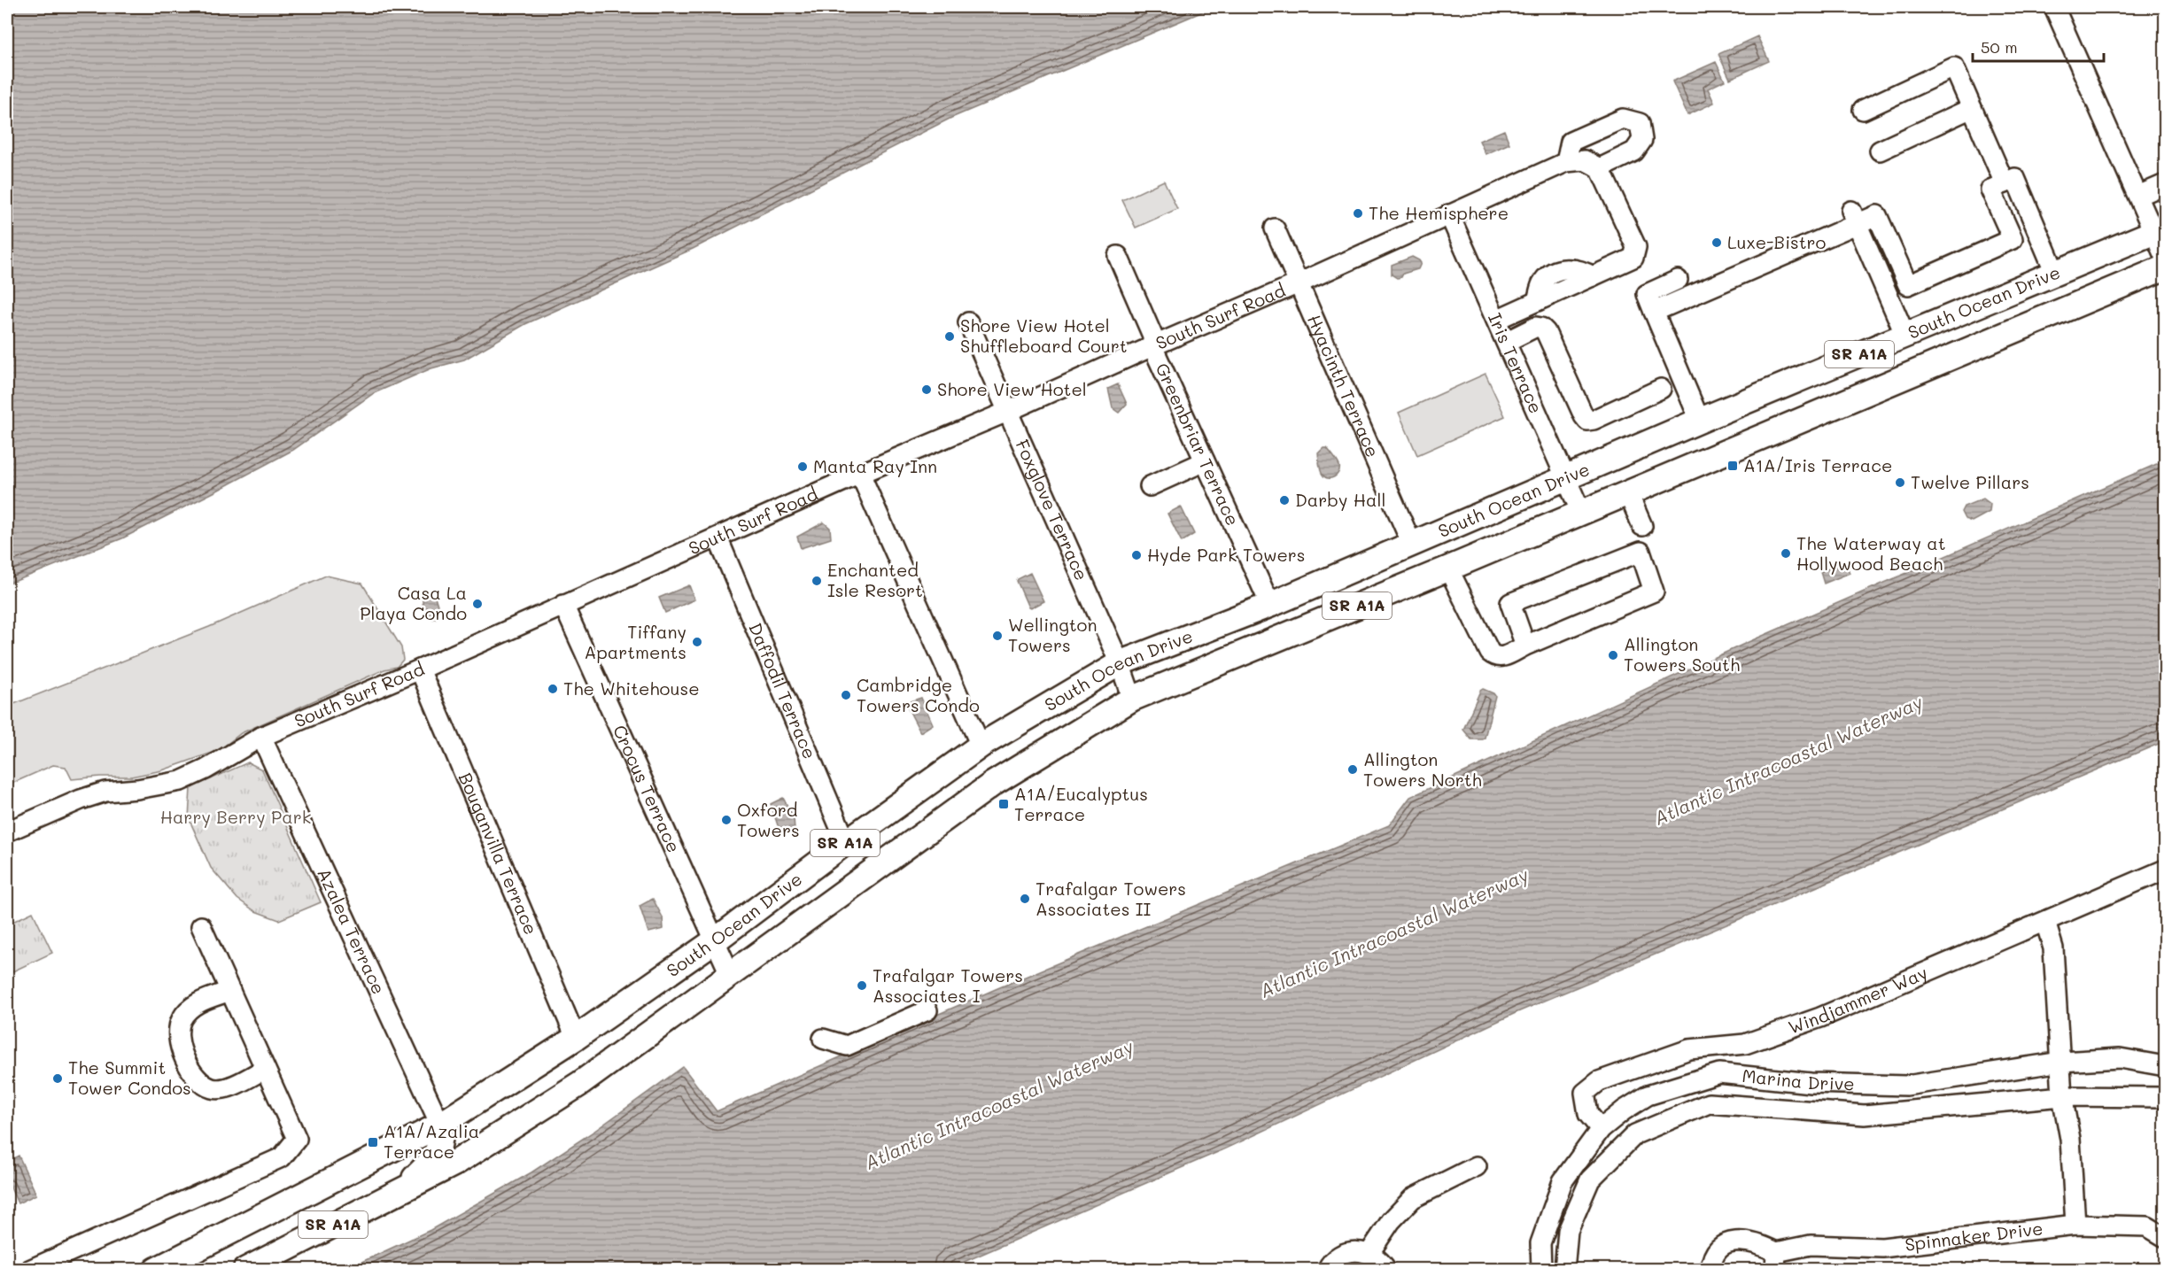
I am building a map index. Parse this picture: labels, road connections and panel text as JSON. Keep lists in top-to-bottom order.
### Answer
{
  "streets": {
    "main road": ["South Ocean Drive", "SR A1A"],
    "street": [
      "South Surf Road",
      "Iris Terrace",
      "Hyacinth Terrace",
      "Greenbriar Terrace",
      "Foxglove Terrace",
      "Daffodil Terrace",
      "Crocus Terrace",
      "Bouganvilla Terrace",
      "Azalea Terrace",
      "Windjammer Way",
      "Marina Drive",
      "Spinnaker Drive"
    ]
  },
  "crossings": [
    ["South Ocean Drive", "Iris Terrace"],
    ["South Ocean Drive", "Hyacinth Terrace"],
    ["South Ocean Drive", "Greenbriar Terrace"],
    ["South Ocean Drive", "Foxglove Terrace"],
    ["South Ocean Drive", "Daffodil Terrace"],
    ["South Ocean Drive", "Crocus Terrace"],
    ["South Ocean Drive", "Bouganvilla Terrace"],
    ["South Ocean Drive", "Azalea Terrace"],
    ["South Surf Road", "Iris Terrace"],
    ["South Surf Road", "Hyacinth Terrace"],
    ["South Surf Road", "Greenbriar Terrace"],
    ["South Surf Road", "Foxglove Terrace"],
    ["South Surf Road", "Daffodil Terrace"],
    ["South Surf Road", "Crocus Terrace"],
    ["South Surf Road", "Bouganvilla Terrace"],
    ["South Surf Road", "Azalea Terrace"],
    ["Windjammer Way", "Marina Drive"]
  ],
  "water": ["Atlantic Intracoastal Waterway"],
  "parks": ["Harry Berry Park"],
  "places": {
    "other": [
      "The Hemisphere",
      "Luxe-Bistro",
      "Shore View Hotel Shuffleboard Court",
      "Shore View Hotel",
      "Manta Ray Inn",
      "Twelve Pillars",
      "Darby Hall",
      "The Waterway at Hollywood Beach",
      "Hyde Park Towers",
      "Enchanted Isle Resort",
      "Casa La Playa Condo",
      "Wellington Towers",
      "Tiffany Apartments",
      "Allington Towers South",
      "The Whitehouse",
      "Cambridge Towers Condo",
      "Allington Towers North",
      "Oxford Towers",
      "Trafalgar Towers Associates II",
      "Trafalgar Towers Associates I",
      "The Summit Tower Condos"
    ],
    "transit": ["A1A/Iris Terrace", "A1A/Eucalyptus Terrace", "A1A/Azalia Terrace"]
  },
  "scale_bar": "50 m"
}
